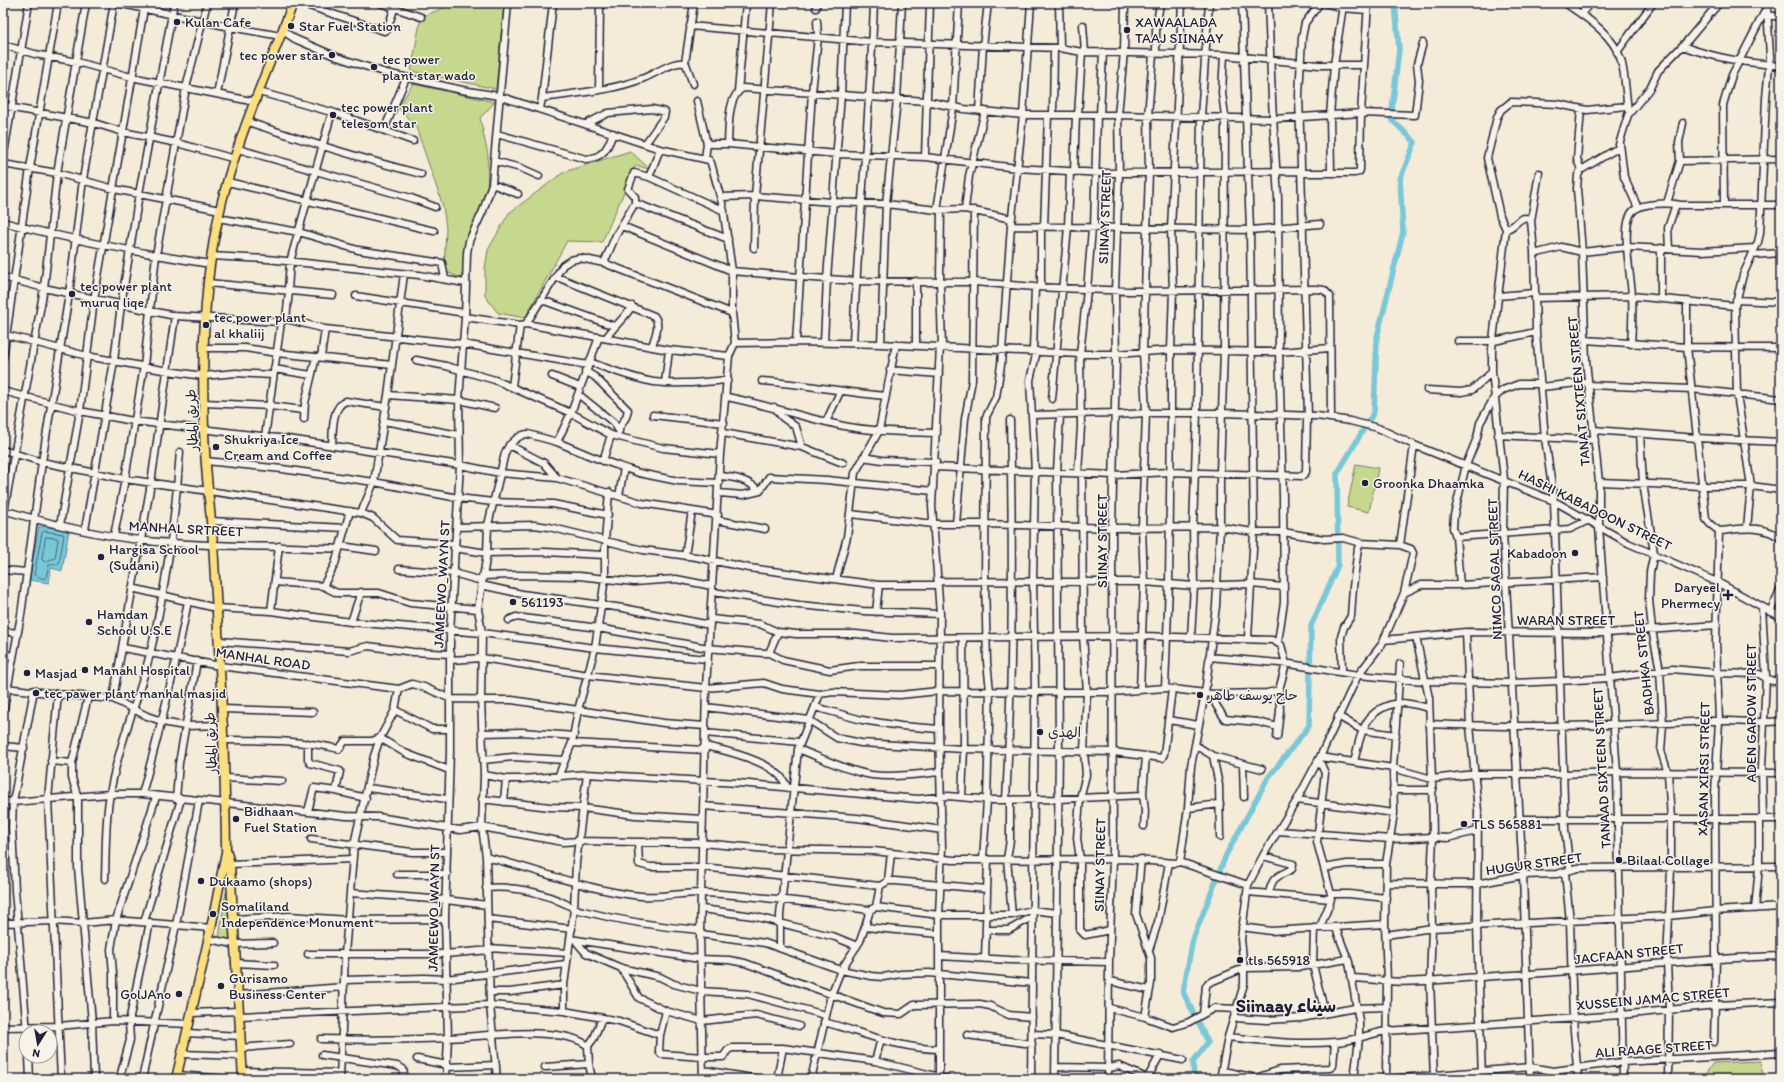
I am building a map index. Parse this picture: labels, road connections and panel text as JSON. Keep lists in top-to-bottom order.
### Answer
{
  "streets": {
    "main road": ["طريق المطار"],
    "street": [
      "SIINAY STREET",
      "TANAT SIXTEEN STREET",
      "HASHI KABADOON STREET",
      "MANHAL SRTREET",
      "NIMCO SAGAL STREET",
      "JAMEEWO_WAYN ST",
      "WARAN STREET",
      "MANHAL ROAD",
      "BADHKA STREET",
      "ADEN GAROW STREET",
      "TANAAD SIXTEEN STREET",
      "XASAN XIRSI STREET",
      "HUGUR STREET",
      "JACFAAN STREET",
      "XUSSEIN JAMAC STREET",
      "ALI RAAGE STREET"
    ]
  },
  "crossings": [
    ["SIINAY STREET", "HASHI KABADOON STREET"],
    ["TANAT SIXTEEN STREET", "HASHI KABADOON STREET"],
    ["TANAT SIXTEEN STREET", "TANAAD SIXTEEN STREET"],
    ["طريق المطار", "MANHAL SRTREET"],
    ["طريق المطار", "MANHAL ROAD"],
    ["HASHI KABADOON STREET", "NIMCO SAGAL STREET"],
    ["HASHI KABADOON STREET", "BADHKA STREET"],
    ["HASHI KABADOON STREET", "ADEN GAROW STREET"],
    ["HASHI KABADOON STREET", "TANAAD SIXTEEN STREET"],
    ["HASHI KABADOON STREET", "XASAN XIRSI STREET"],
    ["NIMCO SAGAL STREET", "WARAN STREET"],
    ["NIMCO SAGAL STREET", "HUGUR STREET"],
    ["NIMCO SAGAL STREET", "JACFAAN STREET"],
    ["NIMCO SAGAL STREET", "XUSSEIN JAMAC STREET"],
    ["NIMCO SAGAL STREET", "ALI RAAGE STREET"],
    ["JAMEEWO_WAYN ST", "MANHAL ROAD"],
    ["WARAN STREET", "BADHKA STREET"],
    ["WARAN STREET", "TANAAD SIXTEEN STREET"],
    ["WARAN STREET", "XASAN XIRSI STREET"],
    ["BADHKA STREET", "HUGUR STREET"],
    ["BADHKA STREET", "JACFAAN STREET"],
    ["BADHKA STREET", "XUSSEIN JAMAC STREET"],
    ["BADHKA STREET", "ALI RAAGE STREET"],
    ["ADEN GAROW STREET", "HUGUR STREET"],
    ["TANAAD SIXTEEN STREET", "HUGUR STREET"],
    ["TANAAD SIXTEEN STREET", "JACFAAN STREET"],
    ["TANAAD SIXTEEN STREET", "XUSSEIN JAMAC STREET"],
    ["TANAAD SIXTEEN STREET", "ALI RAAGE STREET"],
    ["XASAN XIRSI STREET", "HUGUR STREET"],
    ["XASAN XIRSI STREET", "JACFAAN STREET"],
    ["XASAN XIRSI STREET", "XUSSEIN JAMAC STREET"]
  ],
  "districts": ["Siinaay سيناء"],
  "places": {
    "other": [
      "Kulan Cafe",
      "Star Fuel Station",
      "XAWAALADA TAAJ SIINAAY",
      "tec power star",
      "tec power plant star wado",
      "tec power plant telesom star",
      "tec power plant muruq liqe",
      "tec power plant al khaliij",
      "Shukriya Ice Cream and Coffee",
      "Groonka Dhaamka",
      "Kabadoon",
      "Hargisa School (Sudani)",
      "561193",
      "Hamdan School U.S.E",
      "Manahl Hospital",
      "Masjad",
      "tec pawer plant manhal masjid",
      "حاج يوسف طاهر",
      "الهدى",
      "Bidhaan Fuel Station",
      "TLS 565881",
      "Bilaal Collage",
      "Dukaamo (shops)",
      "Somaliland Independence Monument",
      "tls 565918",
      "Gurisamo Business Center",
      "GolJAno"
    ],
    "health": ["Daryeel Phermecy"]
  },
  "north": "bottom"
}
